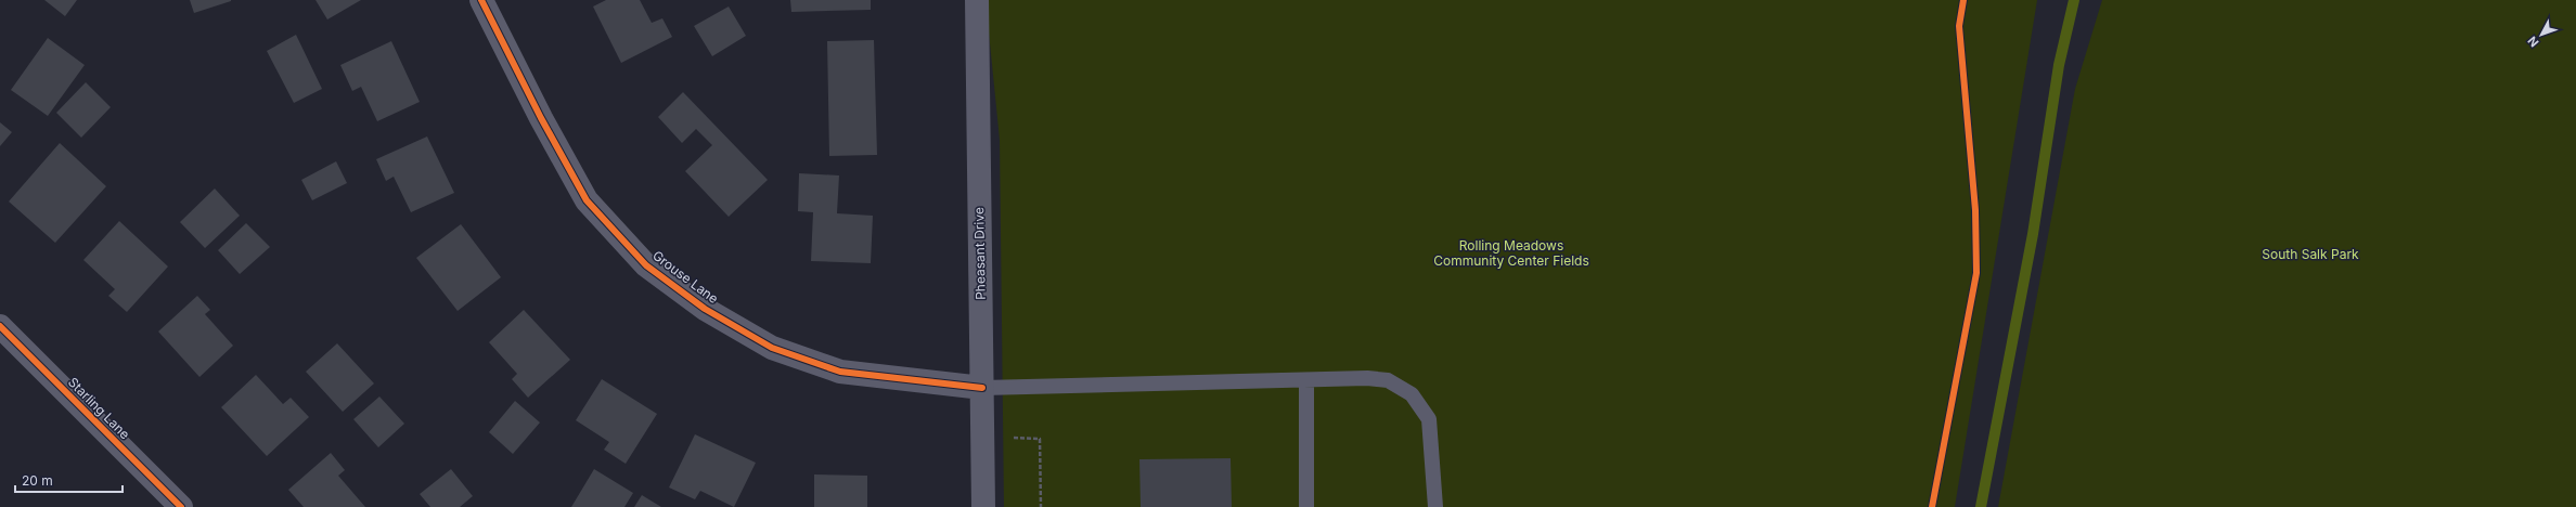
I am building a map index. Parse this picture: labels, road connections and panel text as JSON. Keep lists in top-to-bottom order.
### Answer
{
  "streets": {
    "street": ["Pheasant Drive", "Grouse Lane", "Starling Lane"]
  },
  "crossings": [
    ["Pheasant Drive", "Grouse Lane"]
  ],
  "parks": ["Rolling Meadows Community Center Fields", "South Salk Park"],
  "scale_bar": "20 m",
  "north": "bottom left"
}
